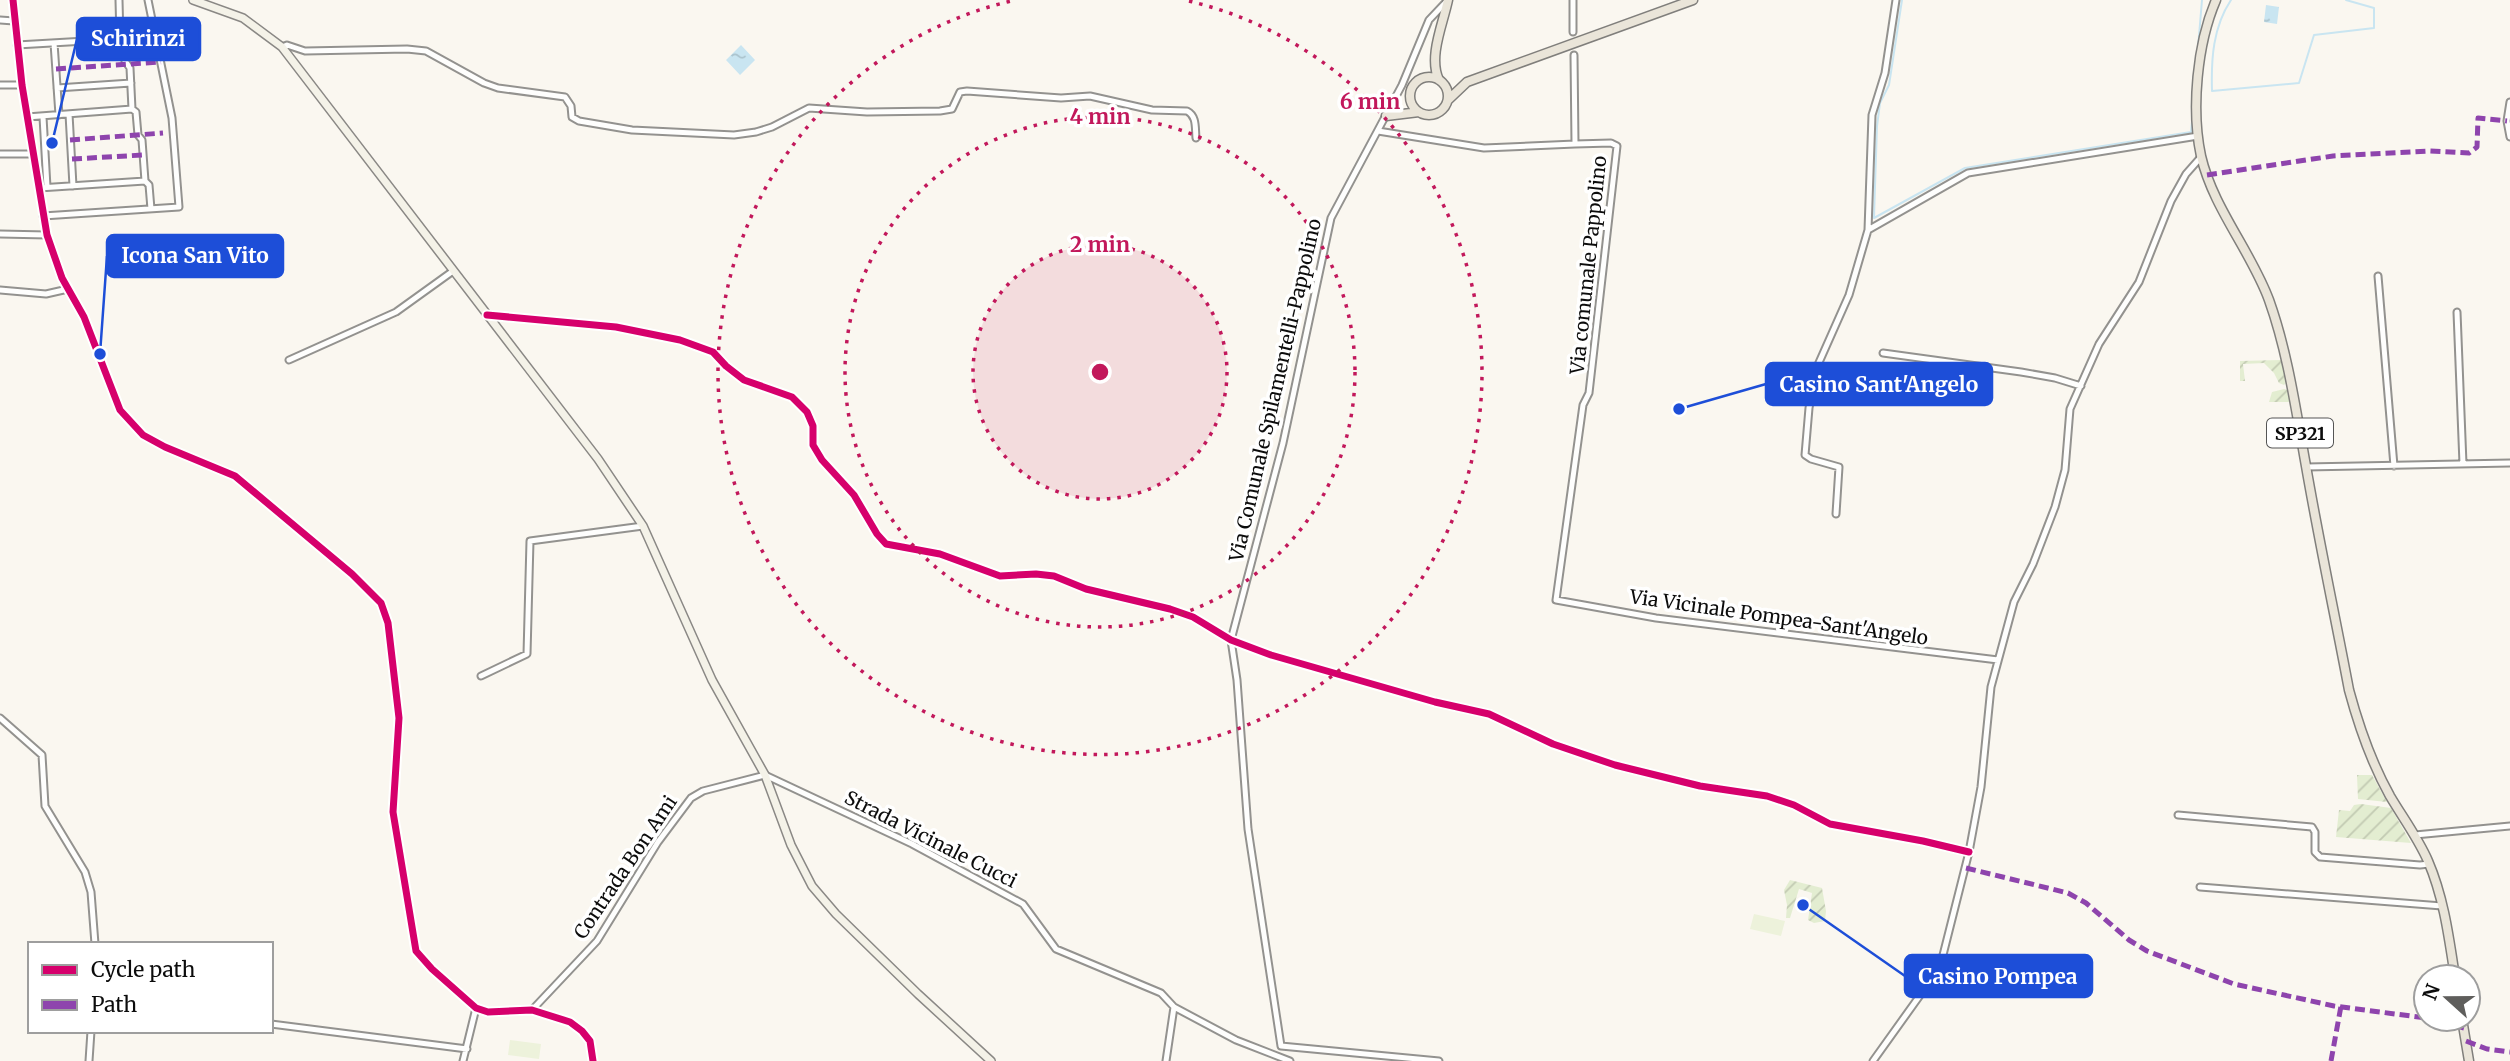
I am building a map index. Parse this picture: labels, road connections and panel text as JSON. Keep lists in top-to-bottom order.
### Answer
{
  "streets": {
    "main road": ["SP321"],
    "street": [
      "Via comunale Pappolino",
      "Via Comunale Spilamentelli-Pappolino",
      "Via Vicinale Pompea-Sant'Angelo",
      "Strada Vicinale Cucci",
      "Contrada Bon Ami"
    ]
  },
  "crossings": [
    ["Via comunale Pappolino", "Via Vicinale Pompea-Sant'Angelo"],
    ["Strada Vicinale Cucci", "Contrada Bon Ami"]
  ],
  "places": [
    "Schirinzi",
    "Icona San Vito",
    "Casino Sant'Angelo",
    "Casino Pompea"
  ],
  "legend": ["Cycle path", "Path"],
  "north": "left",
  "rings": ["6 min", "4 min", "2 min"]
}
